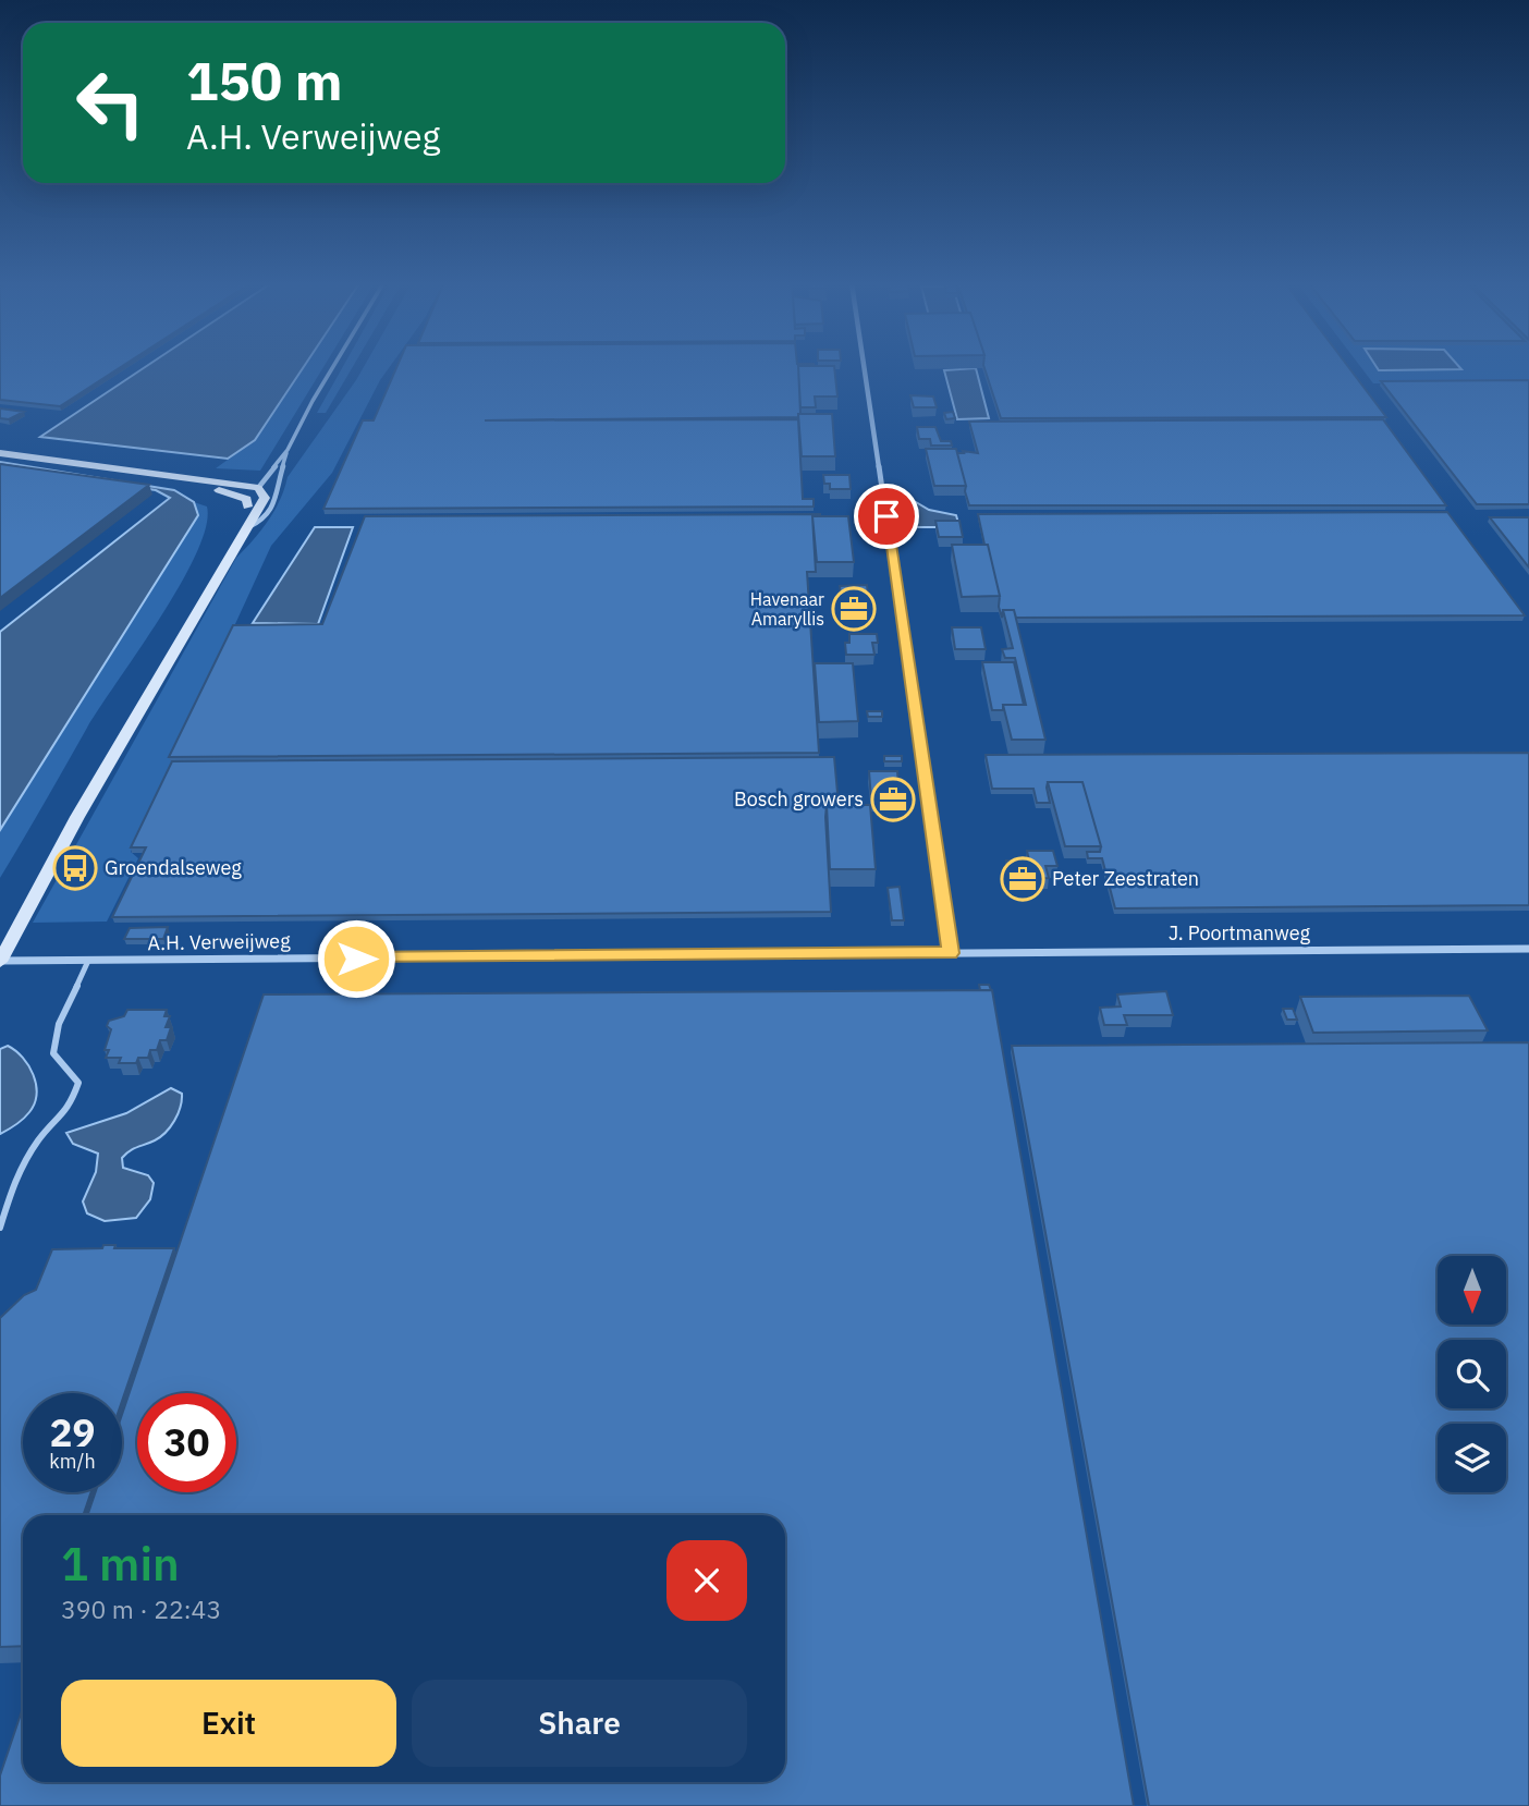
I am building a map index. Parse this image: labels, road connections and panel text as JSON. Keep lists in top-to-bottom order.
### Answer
{
  "streets": {
    "street": ["J. Poortmanweg", "A.H. Verweijweg"]
  },
  "crossings": [
    ["J. Poortmanweg", "A.H. Verweijweg"]
  ],
  "places": {
    "office": ["Havenaar Amaryllis", "Bosch growers", "Peter Zeestraten"],
    "bus stop": ["Groendalseweg"]
  },
  "north": "bottom",
  "page": {
    "turn": ["150 m", "A.H. Verweijweg"],
    "speed": "29 km/h",
    "limit": "30",
    "heading": ["1 min", "390 m · 22:43"],
    "buttons": ["Exit", "Share"]
  }
}
